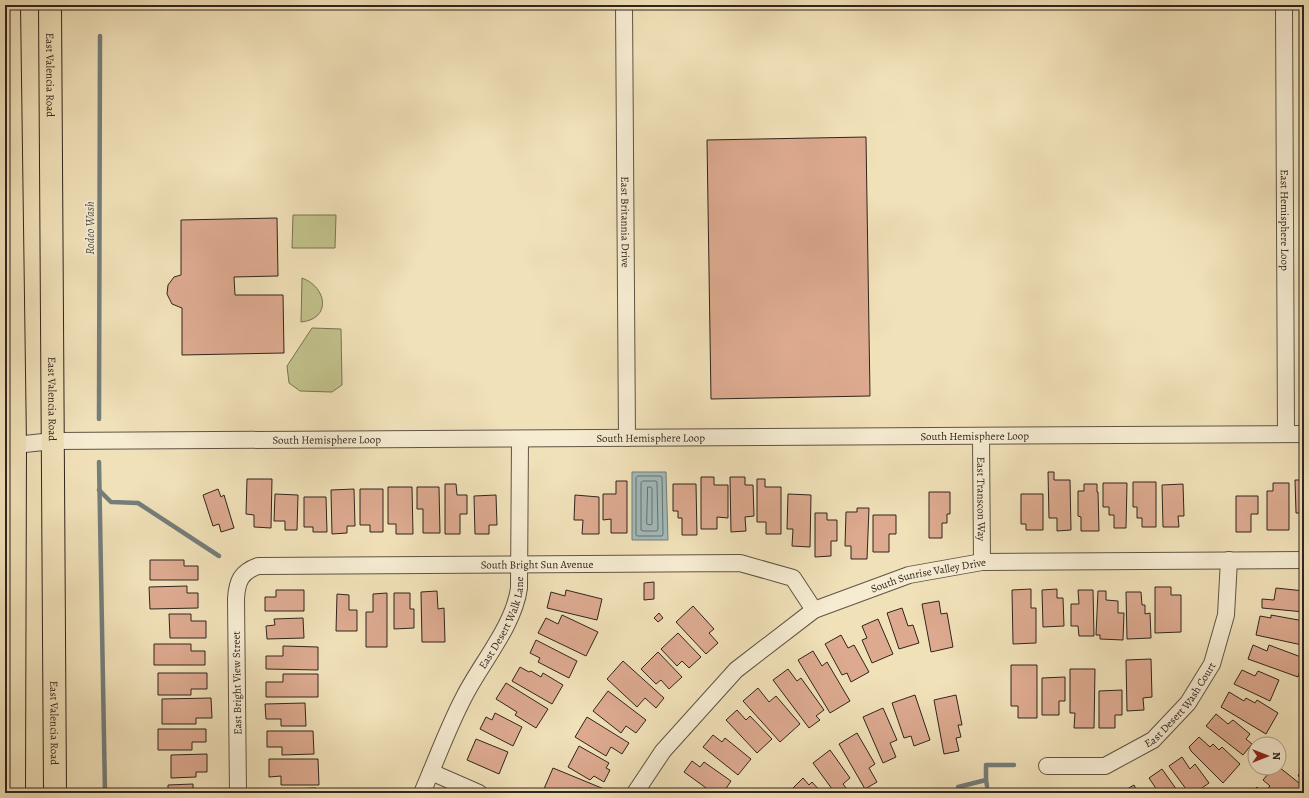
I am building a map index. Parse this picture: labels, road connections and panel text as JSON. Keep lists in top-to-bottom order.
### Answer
{
  "streets": {
    "main road": ["East Valencia Road"],
    "street": [
      "East Hemisphere Loop",
      "East Britannia Drive",
      "South Hemisphere Loop",
      "East Transcon Way",
      "South Bright Sun Avenue",
      "South Sunrise Valley Drive",
      "East Desert Walk Lane",
      "East Bright View Street",
      "East Desert Wash Court"
    ]
  },
  "crossings": [
    ["East Valencia Road", "South Hemisphere Loop"],
    ["East Hemisphere Loop", "South Hemisphere Loop"],
    ["East Britannia Drive", "South Hemisphere Loop"],
    ["South Hemisphere Loop", "East Transcon Way"],
    ["South Hemisphere Loop", "East Desert Walk Lane"],
    ["East Transcon Way", "South Sunrise Valley Drive"],
    ["South Bright Sun Avenue", "South Sunrise Valley Drive"],
    ["South Bright Sun Avenue", "East Desert Walk Lane"],
    ["South Bright Sun Avenue", "East Bright View Street"],
    ["South Sunrise Valley Drive", "East Desert Wash Court"]
  ],
  "water": ["Rodeo Wash"],
  "north": "right"
}
